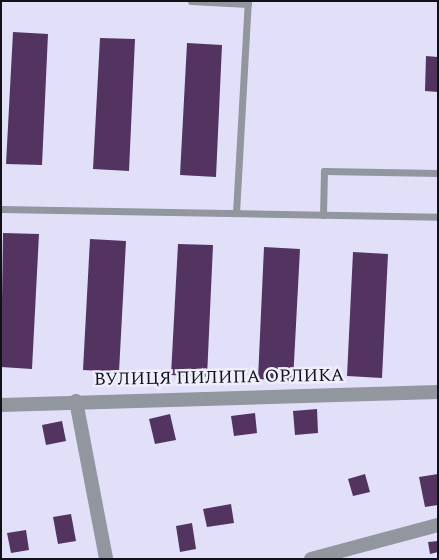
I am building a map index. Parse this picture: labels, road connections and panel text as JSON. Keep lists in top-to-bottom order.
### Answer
{
  "streets": {
    "street": ["ВУЛИЦЯ ПИЛИПА ОРЛИКА"]
  }
}
